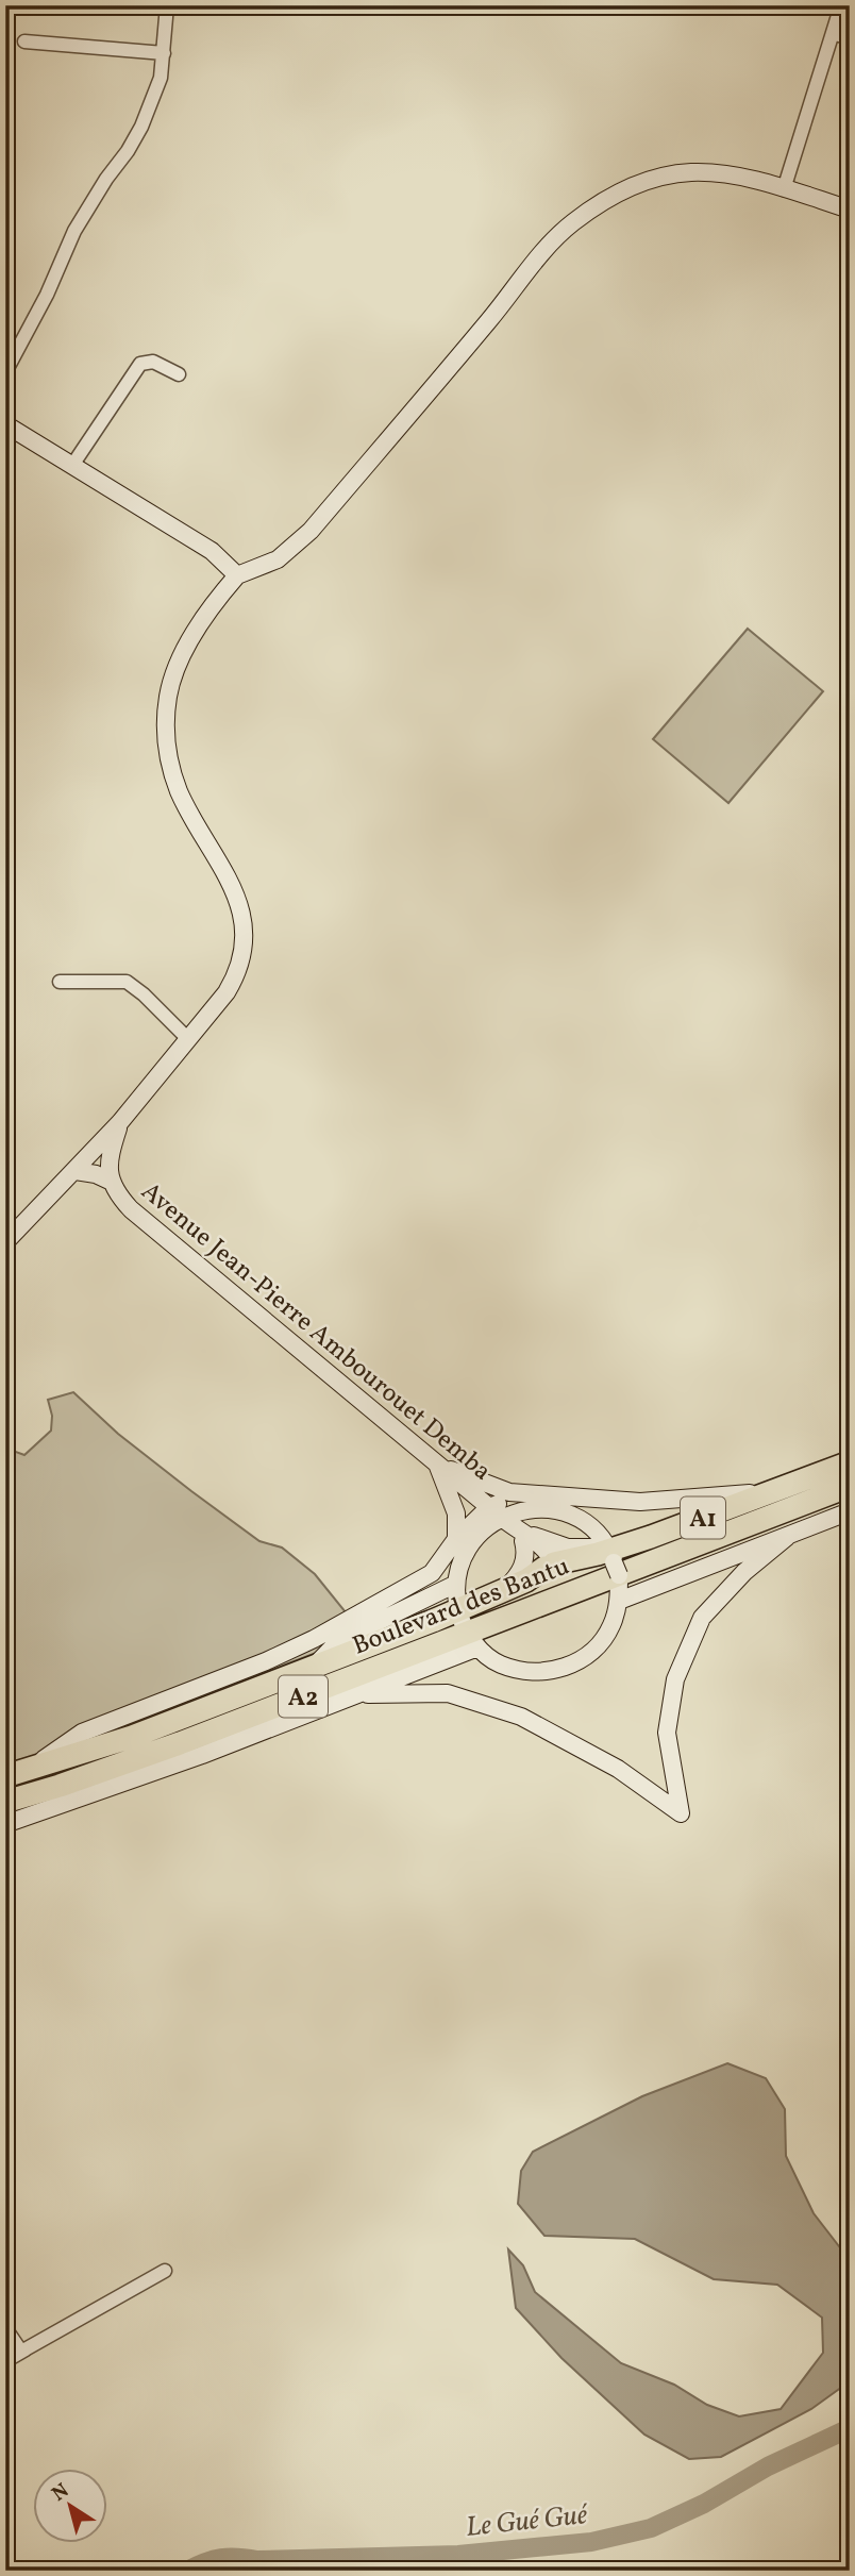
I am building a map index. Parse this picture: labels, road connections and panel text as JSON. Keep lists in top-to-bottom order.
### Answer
{
  "streets": {
    "highway": ["A1", "Boulevard des Bantu", "A2"],
    "main road": ["Avenue Jean-Pierre Ambourouet Demba"]
  },
  "crossings": [
    ["Avenue Jean-Pierre Ambourouet Demba", "Boulevard des Bantu"]
  ],
  "water": ["Le Gué Gué"],
  "north": "top left"
}
